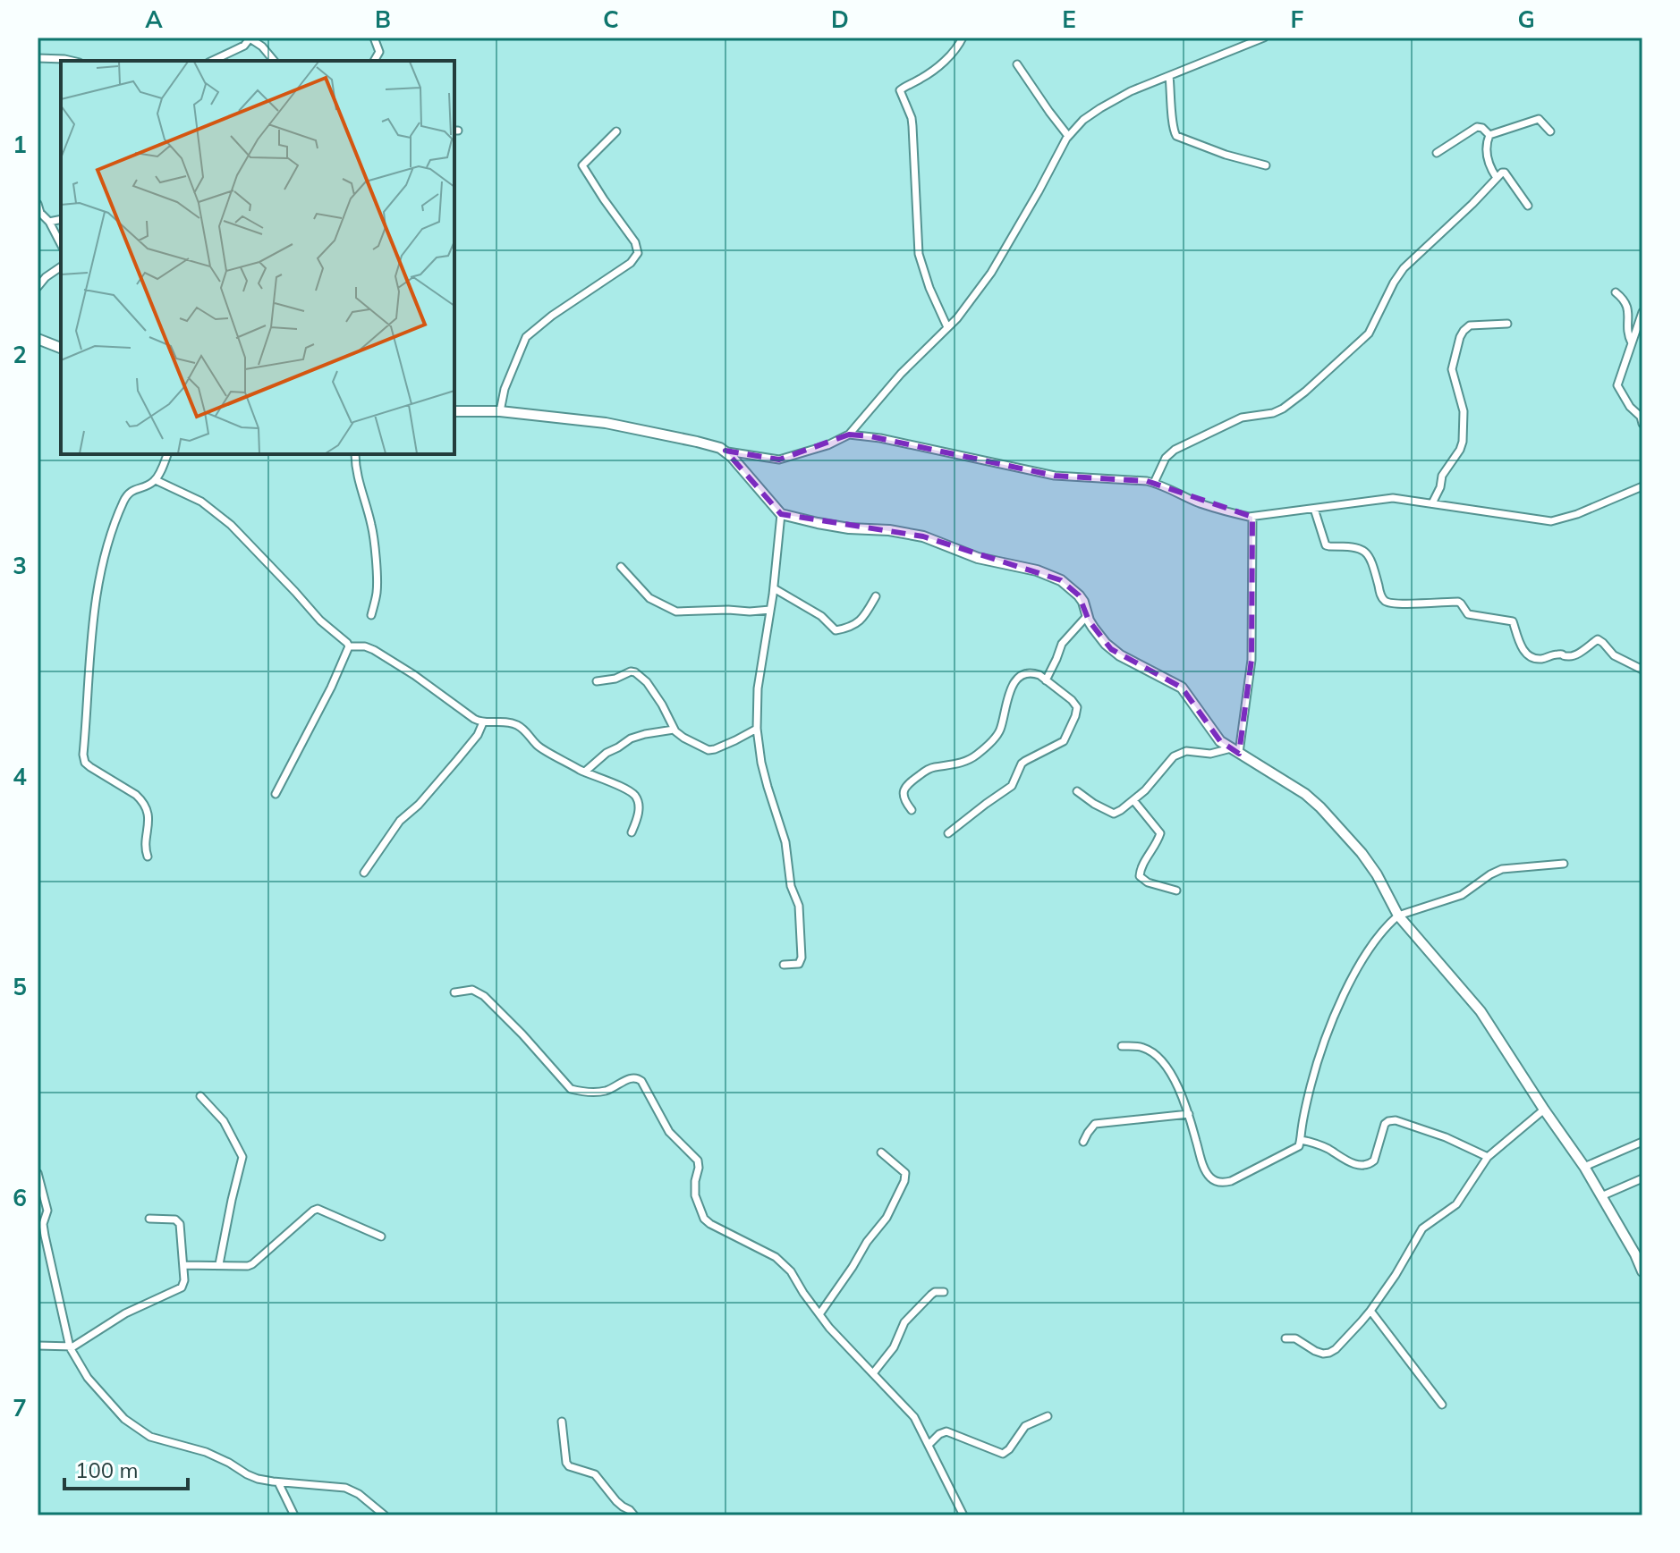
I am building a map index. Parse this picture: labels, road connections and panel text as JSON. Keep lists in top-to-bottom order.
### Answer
{
  "scale_bar": "100 m",
  "grid": {
    "columns": [
      "A",
      "B",
      "C",
      "D",
      "E",
      "F",
      "G"
    ],
    "rows": [
      "1",
      "2",
      "3",
      "4",
      "5",
      "6",
      "7"
    ]
  }
}
